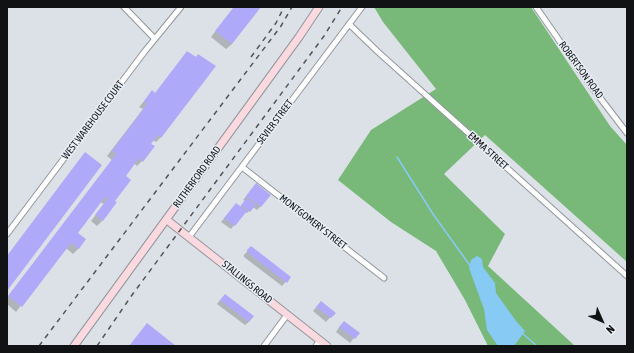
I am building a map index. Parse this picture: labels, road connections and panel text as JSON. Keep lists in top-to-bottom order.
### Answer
{
  "streets": {
    "street": [
      "ROBERTSON ROAD",
      "WEST WAREHOUSE COURT",
      "SEVIER STREET",
      "EMMA STREET",
      "RUTHERFORD ROAD",
      "MONTGOMERY STREET",
      "STALLINGS ROAD"
    ]
  },
  "crossings": [
    ["SEVIER STREET", "EMMA STREET"],
    ["SEVIER STREET", "MONTGOMERY STREET"],
    ["SEVIER STREET", "STALLINGS ROAD"],
    ["RUTHERFORD ROAD", "STALLINGS ROAD"]
  ],
  "north": "bottom right"
}
